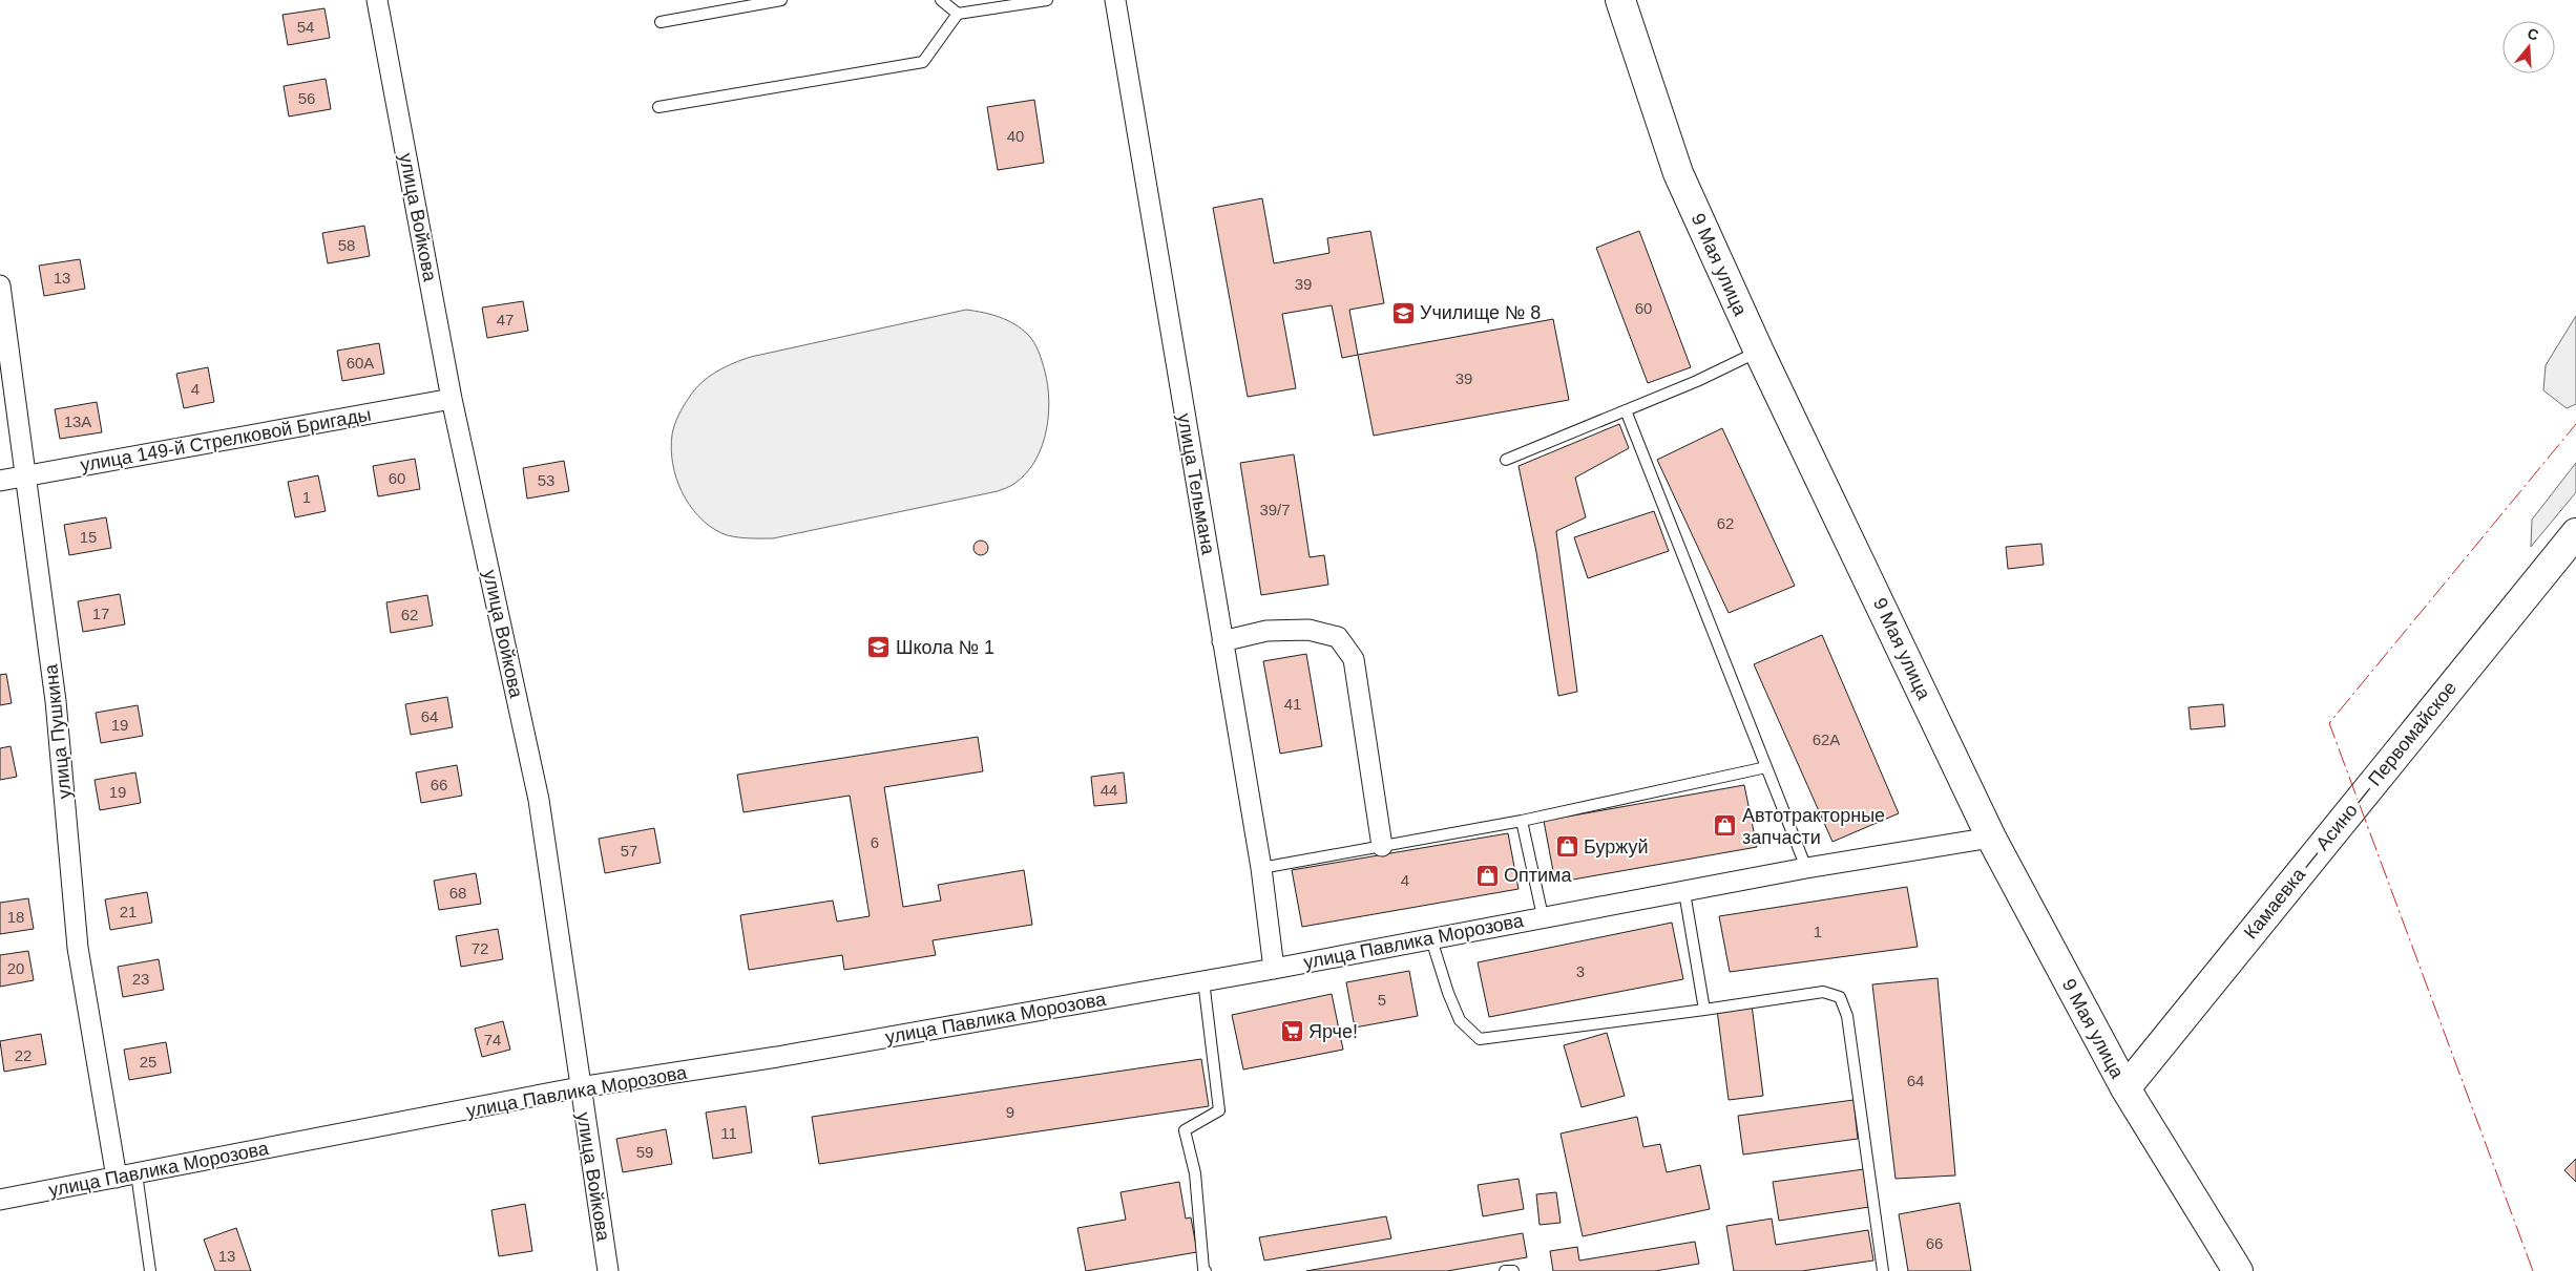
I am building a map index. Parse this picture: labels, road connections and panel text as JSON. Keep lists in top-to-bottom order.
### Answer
{
  "streets": {
    "main road": ["9 Мая улица", "Камаевка — Асино — Первомайское"],
    "street": [
      "улица Войкова",
      "улица 149-й Стрелковой Бригады",
      "улица Тельмана",
      "улица Пушкина",
      "улица Павлика Морозова"
    ]
  },
  "crossings": [
    ["улица Войкова", "улица 149-й Стрелковой Бригады"],
    ["улица Войкова", "улица Павлика Морозова"],
    ["9 Мая улица", "Камаевка — Асино — Первомайское"],
    ["9 Мая улица", "улица Павлика Морозова"],
    ["улица 149-й Стрелковой Бригады", "улица Пушкина"],
    ["улица Тельмана", "улица Павлика Морозова"],
    ["улица Пушкина", "улица Павлика Морозова"]
  ],
  "places": {
    "school or university": ["Училище № 8", "Школа № 1"],
    "shop": ["Автотракторные запчасти", "Буржуй", "Оптима"],
    "supermarket": ["Ярче!"]
  },
  "house_numbers": [
    "54",
    "56",
    "40",
    "58",
    "13",
    "39",
    "60",
    "47",
    "60А",
    "39",
    "4",
    "13А",
    "60",
    "53",
    "1",
    "39/7",
    "62",
    "15",
    "17",
    "62",
    "41",
    "64",
    "19",
    "62А",
    "66",
    "44",
    "19",
    "6",
    "57",
    "4",
    "68",
    "21",
    "18",
    "1",
    "72",
    "20",
    "3",
    "23",
    "5",
    "74",
    "22",
    "25",
    "64",
    "9",
    "11",
    "59",
    "66",
    "13"
  ],
  "north": "top"
}
